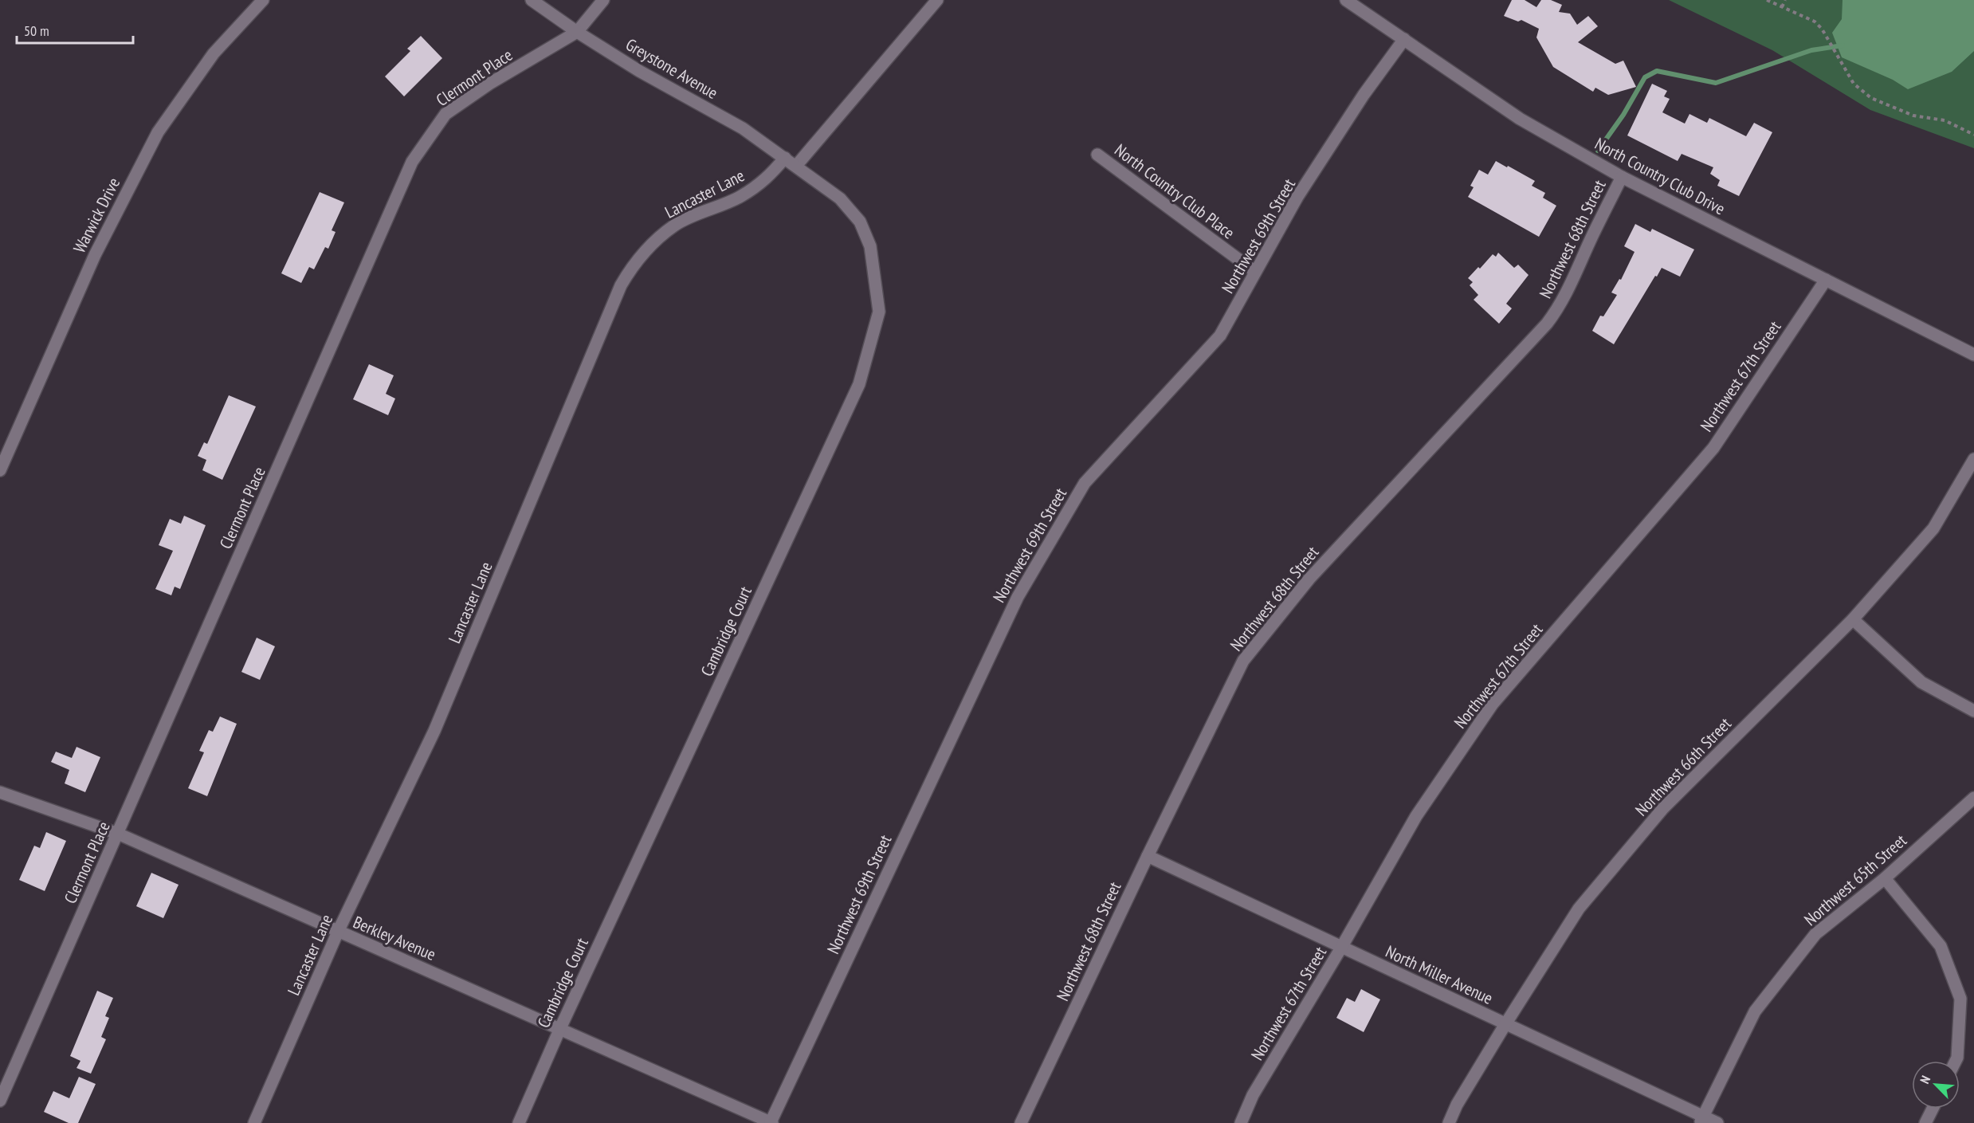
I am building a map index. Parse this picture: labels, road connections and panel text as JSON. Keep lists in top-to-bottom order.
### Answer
{
  "streets": {
    "street": [
      "Greystone Avenue",
      "Clermont Place",
      "North Country Club Drive",
      "North Country Club Place",
      "Lancaster Lane",
      "Warwick Drive",
      "Northwest 69th Street",
      "Northwest 68th Street",
      "Northwest 67th Street",
      "Cambridge Court",
      "Northwest 66th Street",
      "Northwest 65th Street",
      "Berkley Avenue",
      "North Miller Avenue"
    ]
  },
  "crossings": [
    ["Greystone Avenue", "Clermont Place"],
    ["Greystone Avenue", "Lancaster Lane"],
    ["Greystone Avenue", "Cambridge Court"],
    ["Clermont Place", "Berkley Avenue"],
    ["North Country Club Drive", "Northwest 69th Street"],
    ["North Country Club Drive", "Northwest 68th Street"],
    ["North Country Club Drive", "Northwest 67th Street"],
    ["North Country Club Place", "Northwest 69th Street"],
    ["Lancaster Lane", "Berkley Avenue"],
    ["Northwest 69th Street", "Berkley Avenue"],
    ["Northwest 68th Street", "North Miller Avenue"],
    ["Northwest 67th Street", "North Miller Avenue"],
    ["Cambridge Court", "Berkley Avenue"],
    ["Northwest 66th Street", "North Miller Avenue"],
    ["Northwest 65th Street", "North Miller Avenue"]
  ],
  "scale_bar": "50 m",
  "north": "top left"
}
